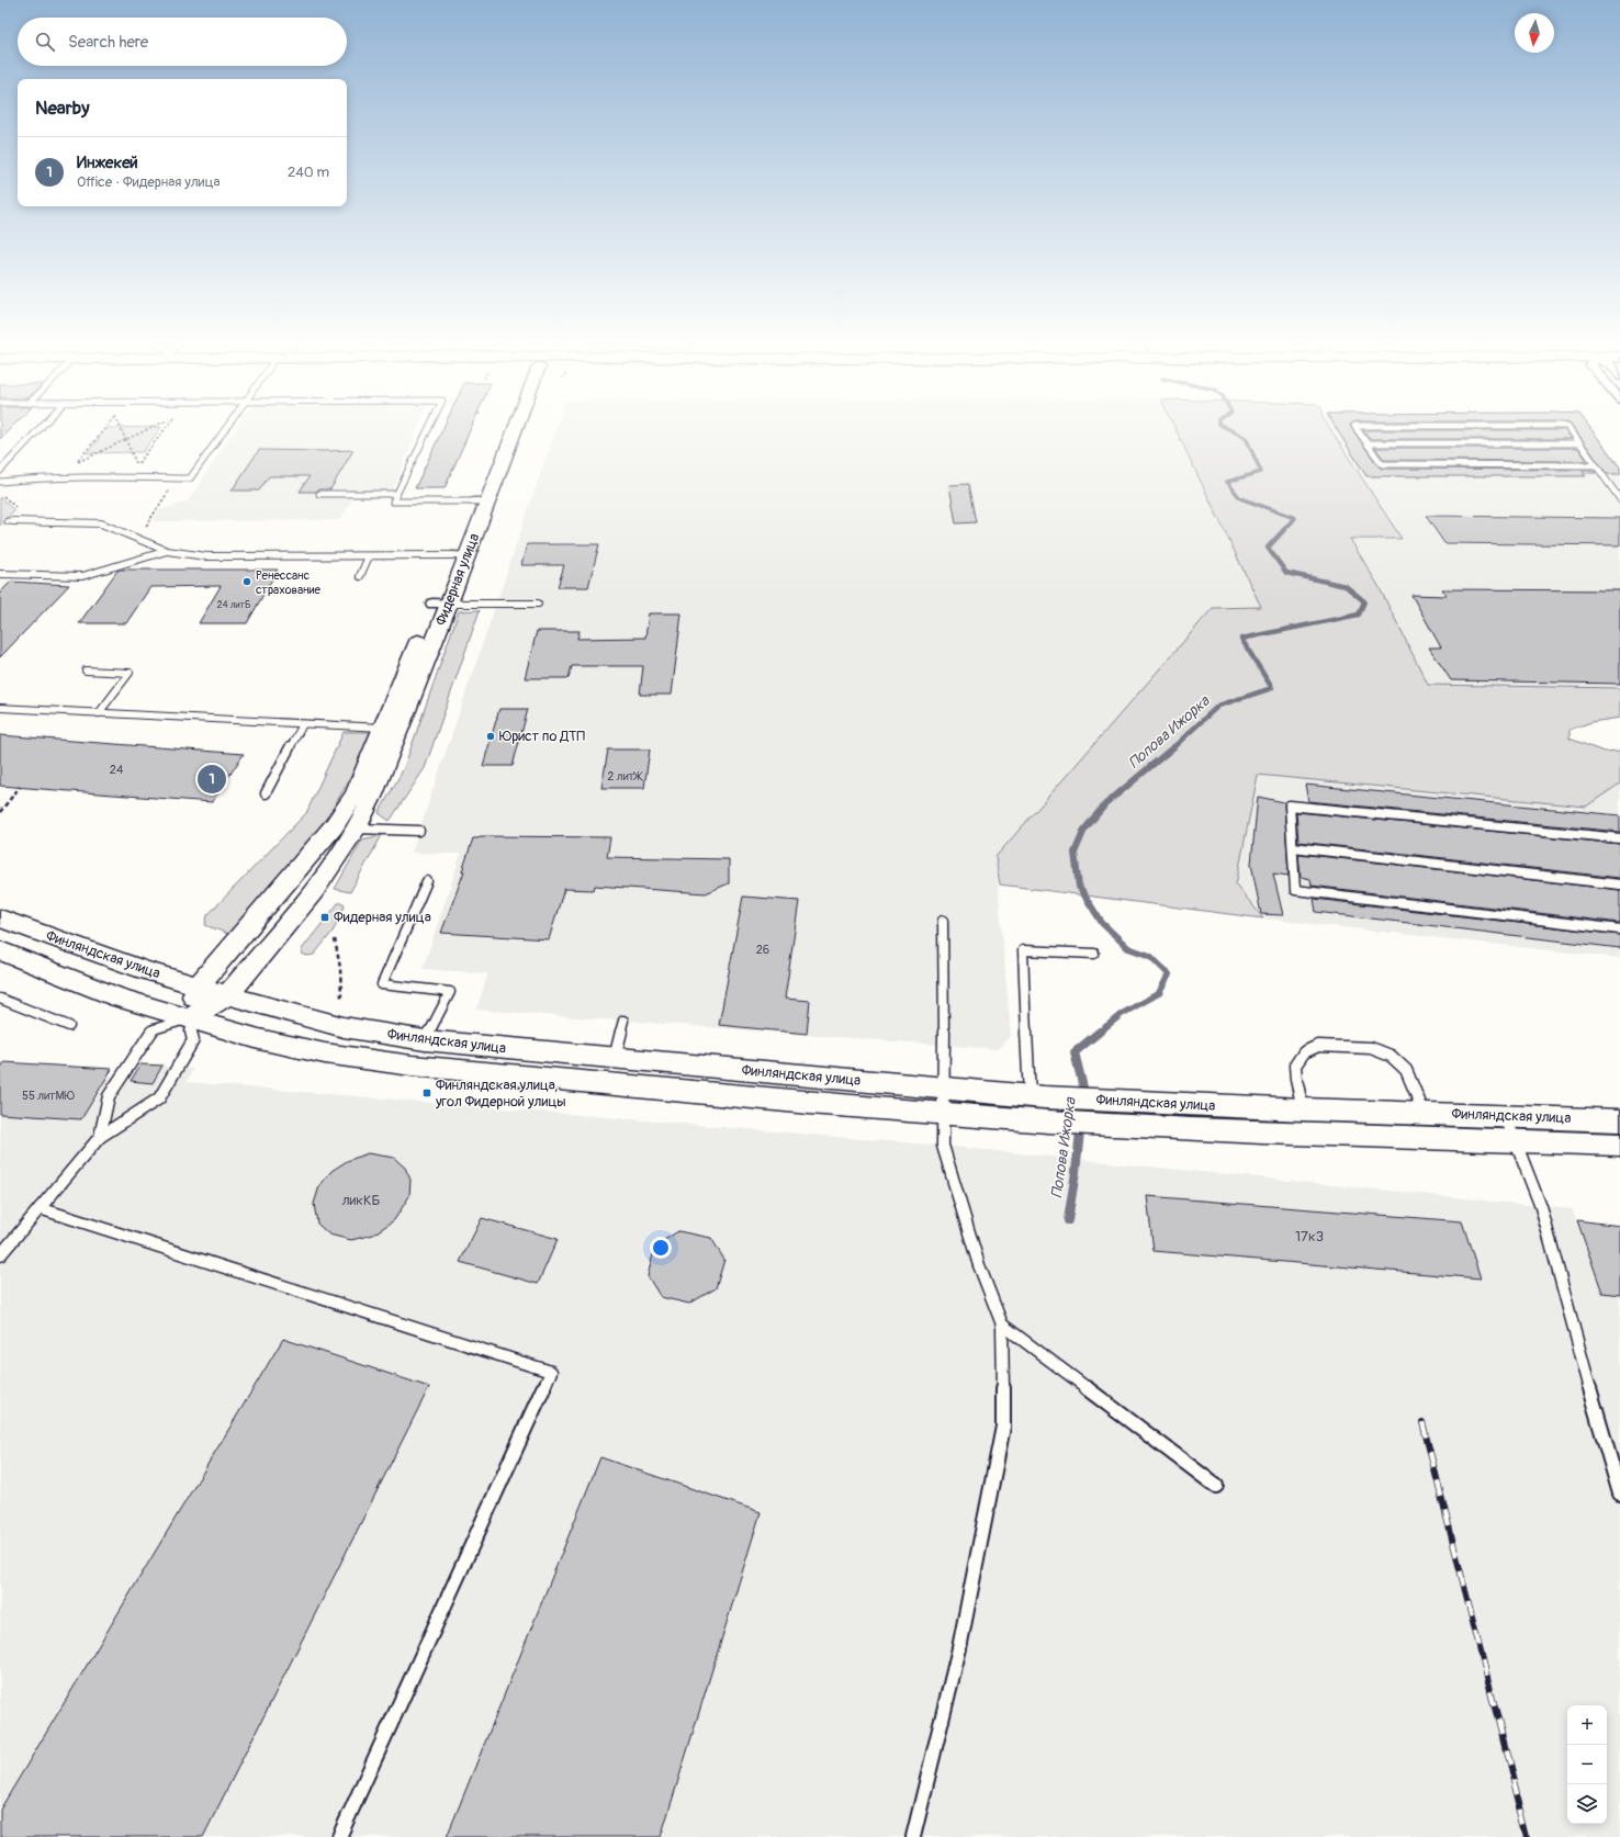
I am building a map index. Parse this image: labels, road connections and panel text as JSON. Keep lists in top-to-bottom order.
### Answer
{
  "streets": {
    "street": ["Фидерная улица", "Финляндская улица"]
  },
  "crossings": [
    ["Фидерная улица", "Финляндская улица"]
  ],
  "water": ["Попова Ижорка"],
  "places": {
    "other": ["Ренессанс страхование", "Юрист по ДТП"],
    "transit": ["Фидерная улица", "Финляндская улица, угол Фидерной улицы"]
  },
  "house_numbers": [
    "24 литБ",
    "24",
    "2 литЖ",
    "26",
    "55 литМЮ",
    "ликКБ",
    "17к3"
  ],
  "north": "bottom",
  "page": {
    "search": "Search here",
    "heading": "Nearby",
    "list": [
      {
        "mark": "1",
        "name": "Инжекей",
        "note": "Office · Фидерная улица",
        "value": "240 m"
      }
    ],
    "pins": "1",
    "map_buttons": ["+", "−"]
  }
}
